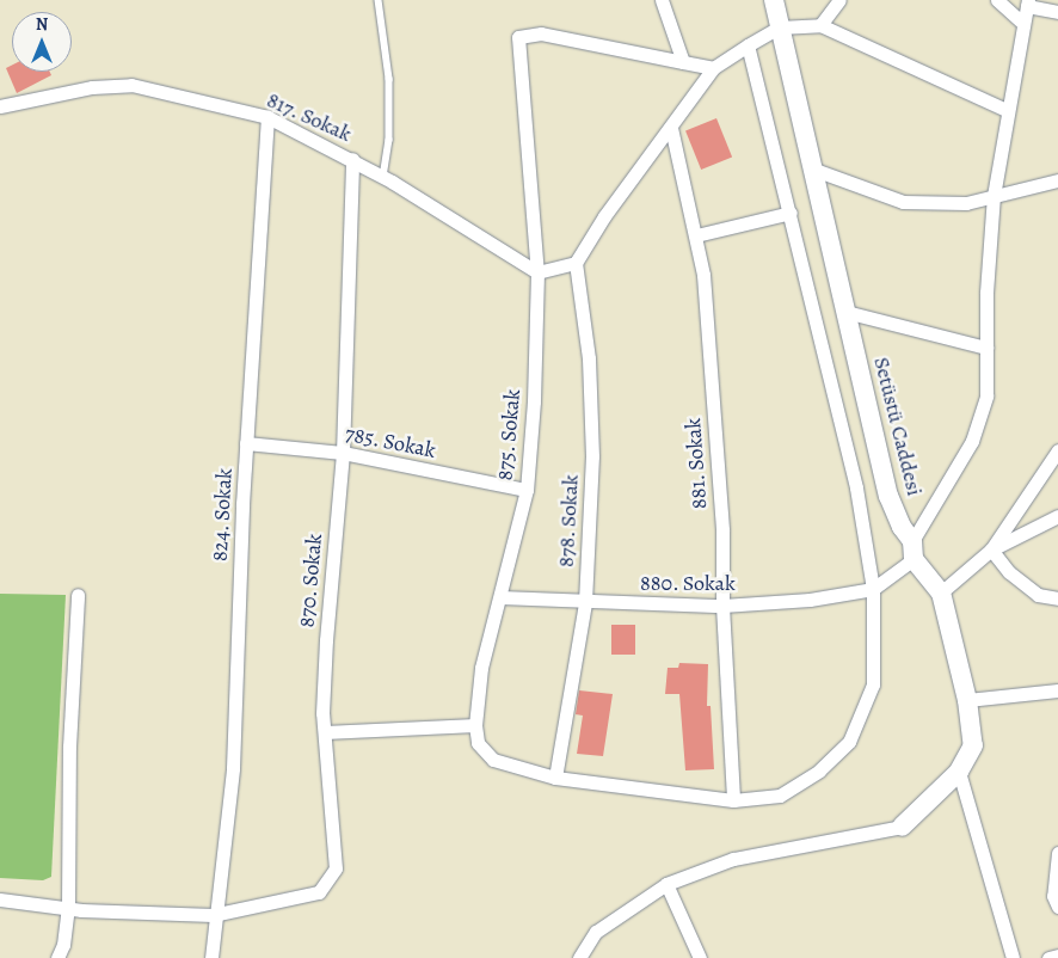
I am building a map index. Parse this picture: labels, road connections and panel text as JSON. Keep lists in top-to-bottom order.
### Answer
{
  "streets": {
    "street": [
      "817. Sokak",
      "Setüstü Caddesi",
      "875. Sokak",
      "785. Sokak",
      "881. Sokak",
      "824. Sokak",
      "878. Sokak",
      "870. Sokak",
      "880. Sokak"
    ]
  },
  "crossings": [
    ["817. Sokak", "875. Sokak"],
    ["817. Sokak", "824. Sokak"],
    ["817. Sokak", "870. Sokak"],
    ["875. Sokak", "785. Sokak"],
    ["875. Sokak", "881. Sokak"],
    ["875. Sokak", "878. Sokak"],
    ["875. Sokak", "880. Sokak"],
    ["785. Sokak", "824. Sokak"],
    ["785. Sokak", "870. Sokak"],
    ["881. Sokak", "880. Sokak"],
    ["824. Sokak", "870. Sokak"],
    ["878. Sokak", "880. Sokak"]
  ],
  "north": "top"
}
